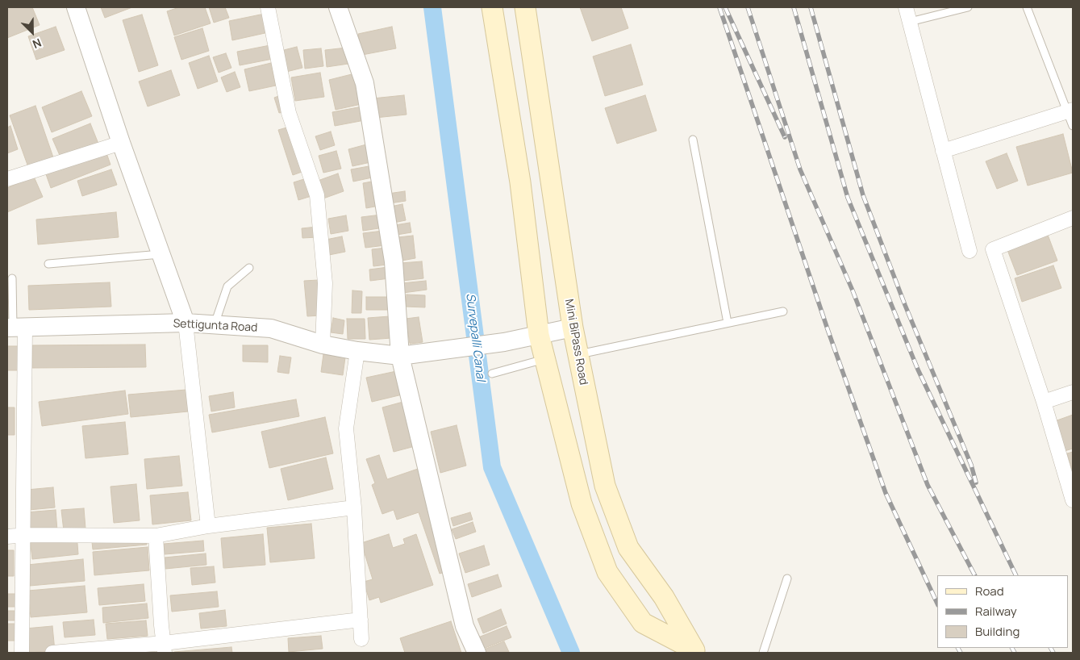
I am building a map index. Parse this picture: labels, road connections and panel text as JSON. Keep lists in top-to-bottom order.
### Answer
{
  "streets": {
    "main road": ["Mini BiPass Road"],
    "street": ["Settigunta Road"]
  },
  "crossings": [
    ["Settigunta Road", "Mini BiPass Road"]
  ],
  "water": ["Survepalli Canal"],
  "legend": ["Road", "Railway", "Building"],
  "north": "bottom right"
}
